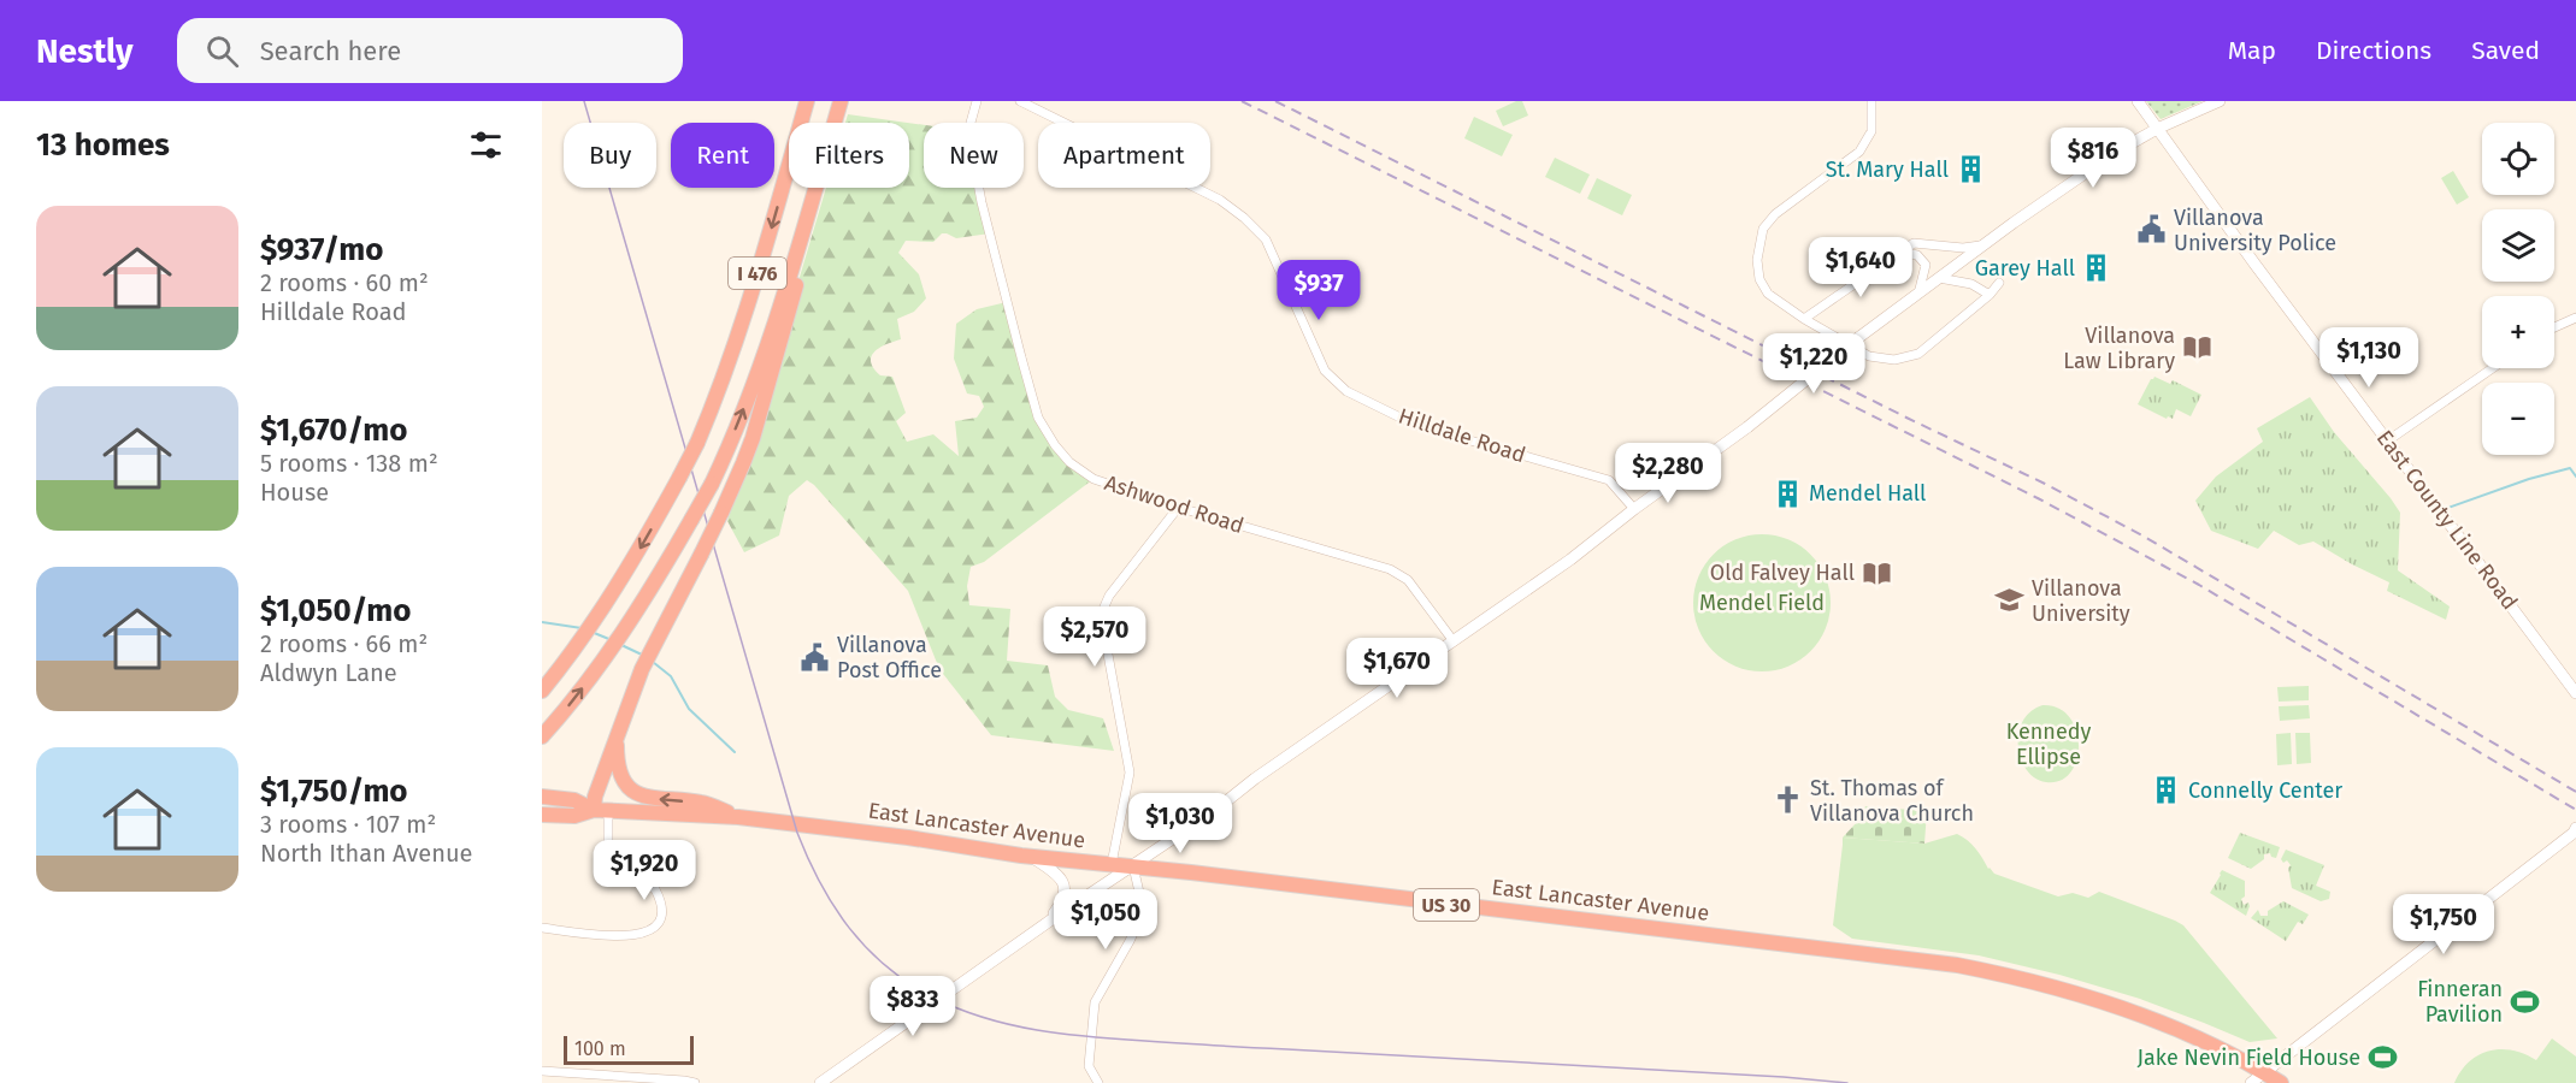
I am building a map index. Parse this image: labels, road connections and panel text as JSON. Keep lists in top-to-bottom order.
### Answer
{
  "streets": {
    "highway": ["I 476", "East Lancaster Avenue", "US 30"],
    "main road": ["East County Line Road"],
    "street": ["Hilldale Road", "Ashwood Road"]
  },
  "parks": ["Mendel Field", "Kennedy Ellipse"],
  "places": {
    "building": [
      "St. Mary Hall",
      "Garey Hall",
      "Mendel Hall",
      "Connelly Center"
    ],
    "public building": ["Villanova University Police", "Villanova Post Office"],
    "library": ["Villanova Law Library", "Old Falvey Hall"],
    "school or university": ["Villanova University"],
    "church": ["St. Thomas of Villanova Church"],
    "sports": ["Finneran Pavilion", "Jake Nevin Field House"]
  },
  "scale_bar": "100 m",
  "page": {
    "header": "Nestly",
    "search": "Search here",
    "nav": ["Map", "Directions", "Saved"],
    "heading": "13 homes",
    "map_buttons": ["+", "−"],
    "chip": [
      "Buy",
      "Rent",
      "Filters",
      "New",
      "Apartment"
    ],
    "price": [
      "$816",
      "$1,640",
      "$937",
      "$1,130",
      "$1,220",
      "$2,280",
      "$2,570",
      "$1,670",
      "$1,030",
      "$1,920",
      "$1,050",
      "$1,750",
      "$833"
    ],
    "list": [
      {
        "name": "$937/mo",
        "note": "2 rooms · 60 m² · Hilldale Road"
      },
      {
        "name": "$1,670/mo",
        "note": "5 rooms · 138 m² · House"
      },
      {
        "name": "$1,050/mo",
        "note": "2 rooms · 66 m² · Aldwyn Lane"
      },
      {
        "name": "$1,750/mo",
        "note": "3 rooms · 107 m² · North Ithan Avenue"
      }
    ],
    "scale": "100 m"
  }
}
